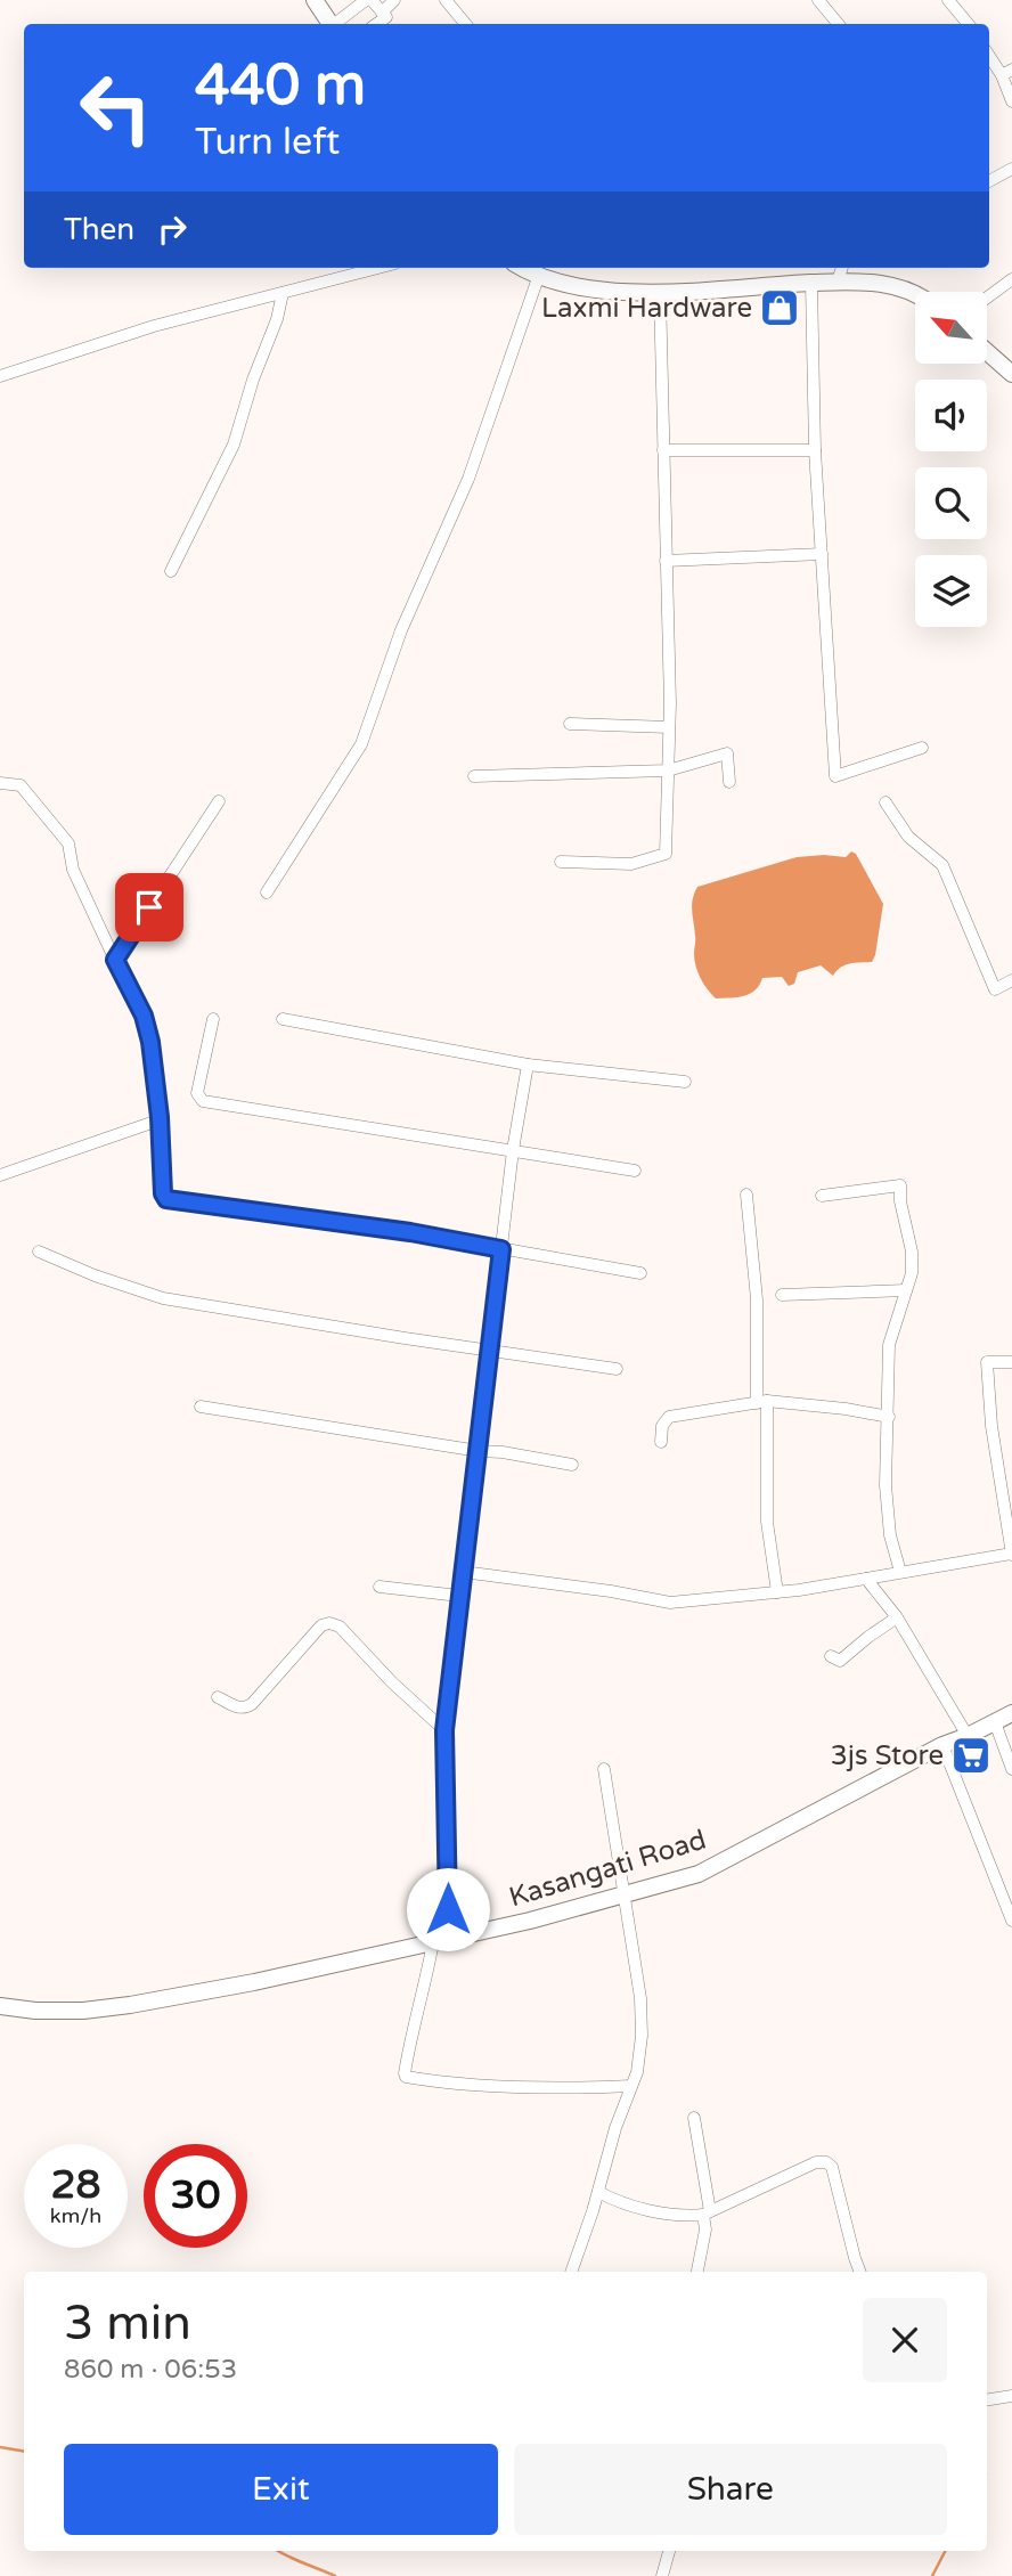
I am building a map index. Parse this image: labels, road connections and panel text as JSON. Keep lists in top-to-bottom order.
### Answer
{
  "streets": {
    "street": ["Kasangati Road"]
  },
  "places": {
    "shop": ["Laxmi Hardware"],
    "supermarket": ["3js Store"]
  },
  "north": "top left",
  "page": {
    "turn": ["440 m", "Turn left"],
    "then": "Then",
    "speed": "28 km/h",
    "limit": "30",
    "heading": ["3 min", "860 m · 06:53"],
    "buttons": ["Exit", "Share"]
  }
}
